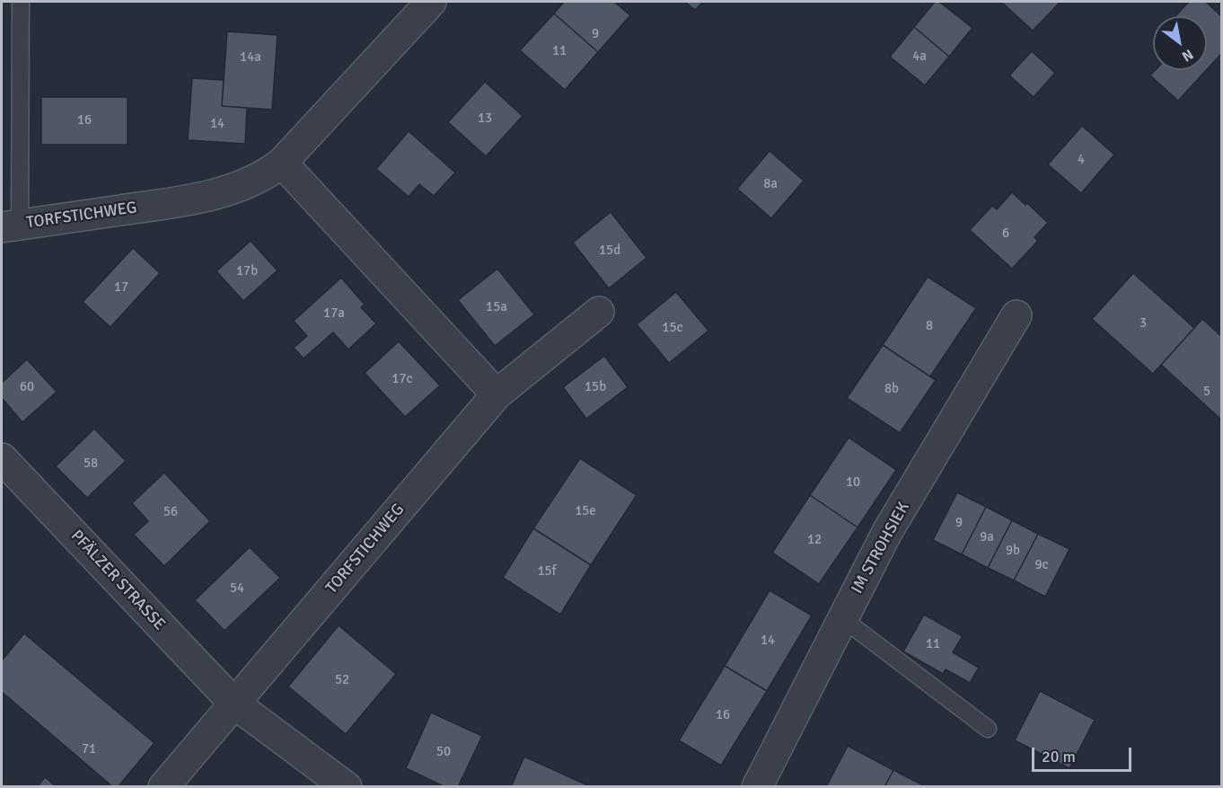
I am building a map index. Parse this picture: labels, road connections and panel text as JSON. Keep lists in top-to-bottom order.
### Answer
{
  "streets": {
    "street": ["TORFSTICHWEG", "IM STROHSIEK", "PFÄLZER STRASSE"]
  },
  "crossings": [
    ["TORFSTICHWEG", "PFÄLZER STRASSE"]
  ],
  "house_numbers": [
    "9",
    "11",
    "4a",
    "14a",
    "13",
    "16",
    "14",
    "4",
    "8a",
    "6",
    "15d",
    "17b",
    "17",
    "15a",
    "17a",
    "3",
    "8",
    "15c",
    "17c",
    "60",
    "15b",
    "8b",
    "5",
    "58",
    "10",
    "15e",
    "56",
    "9",
    "9a",
    "12",
    "9b",
    "9c",
    "15f",
    "54",
    "14",
    "11",
    "52",
    "16",
    "71",
    "50"
  ],
  "scale_bar": "20 m",
  "north": "bottom right"
}
